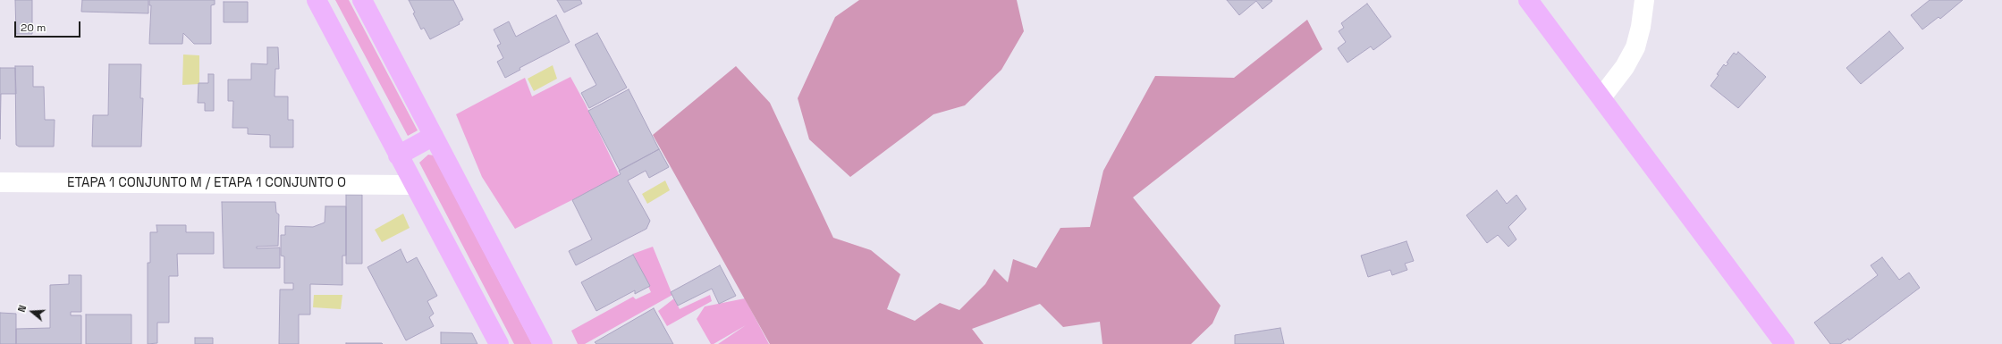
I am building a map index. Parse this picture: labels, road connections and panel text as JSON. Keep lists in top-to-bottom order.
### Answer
{
  "streets": {
    "street": ["ETAPA 1 CONJUNTO M / ETAPA 1 CONJUNTO O"]
  },
  "scale_bar": "20 m",
  "north": "left"
}
